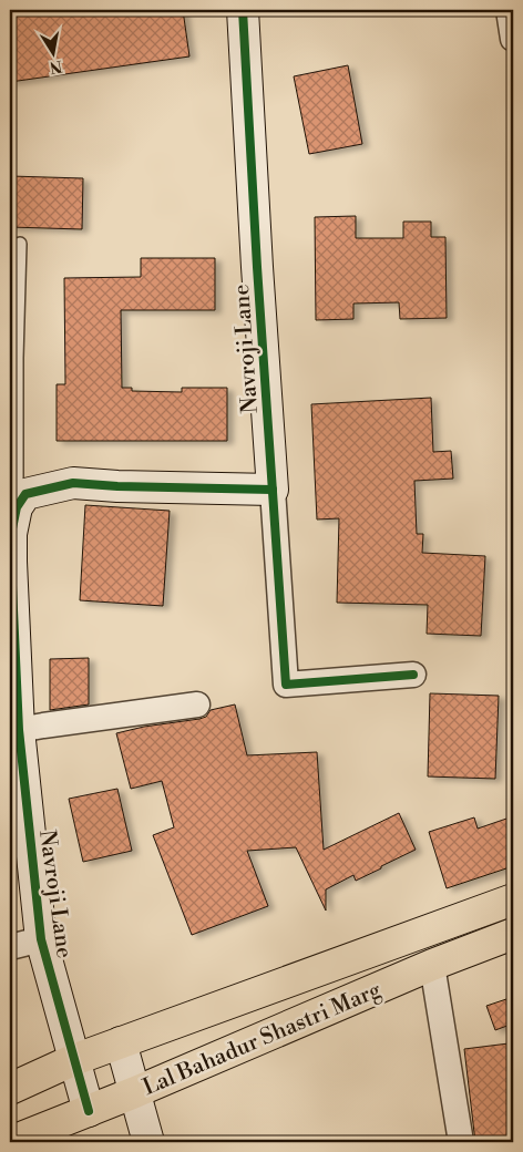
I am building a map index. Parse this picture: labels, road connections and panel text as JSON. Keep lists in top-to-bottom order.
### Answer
{
  "streets": {
    "main road": ["Lal Bahadur Shastri Marg"],
    "street": ["Navroji Lane"]
  },
  "crossings": [
    ["Navroji Lane", "Lal Bahadur Shastri Marg"]
  ],
  "north": "bottom"
}
